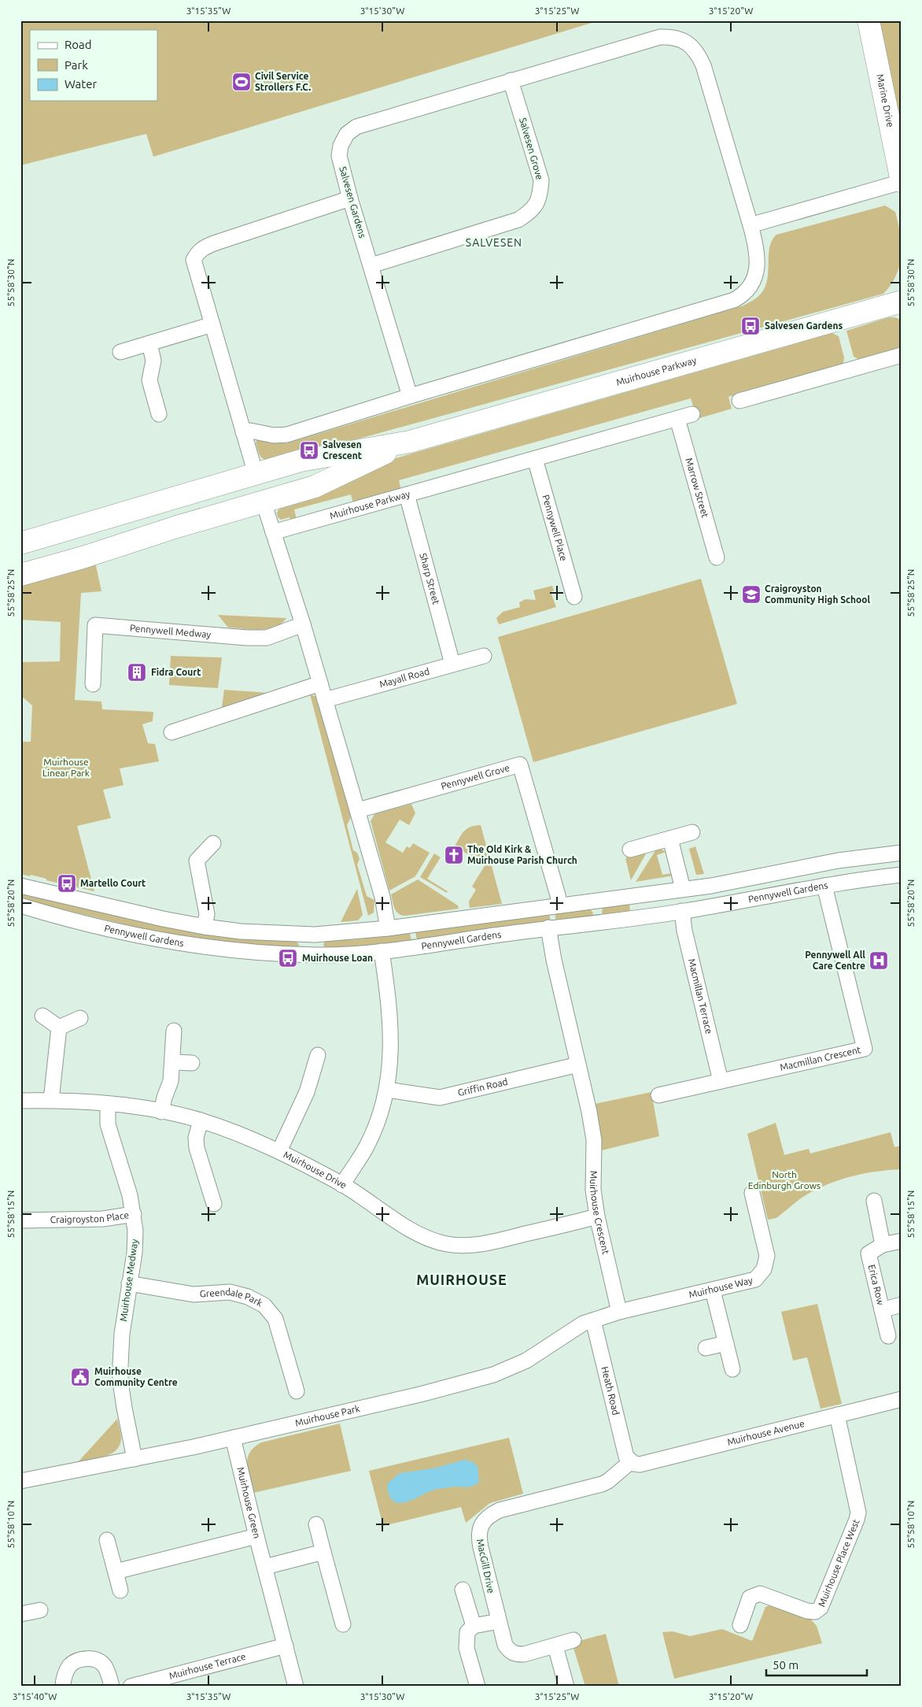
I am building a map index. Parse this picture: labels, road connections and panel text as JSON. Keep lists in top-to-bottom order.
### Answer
{
  "streets": {
    "street": [
      "Marine Drive",
      "Salvesen Grove",
      "Salvesen Gardens",
      "Muirhouse Parkway",
      "Marrow Street",
      "Pennywell Place",
      "Sharp Street",
      "Pennywell Medway",
      "Mayall Road",
      "Pennywell Grove",
      "Pennywell Gardens",
      "Macmillan Terrace",
      "Macmillan Crescent",
      "Griffin Road",
      "Muirhouse Drive",
      "Muirhouse Crescent",
      "Craigroyston Place",
      "Muirhouse Medway",
      "Erica Row",
      "Muirhouse Way",
      "Greendale Park",
      "Heath Road",
      "Muirhouse Park",
      "Muirhouse Avenue",
      "Muirhouse Green",
      "Muirhouse Place West",
      "MacGill Drive",
      "Muirhouse Terrace"
    ]
  },
  "crossings": [
    ["Salvesen Grove", "Salvesen Gardens"],
    ["Muirhouse Parkway", "Marrow Street"],
    ["Muirhouse Parkway", "Pennywell Place"],
    ["Muirhouse Parkway", "Sharp Street"],
    ["Sharp Street", "Mayall Road"],
    ["Pennywell Grove", "Pennywell Gardens"],
    ["Pennywell Gardens", "Macmillan Terrace"],
    ["Pennywell Gardens", "Macmillan Crescent"],
    ["Macmillan Terrace", "Macmillan Crescent"],
    ["Griffin Road", "Muirhouse Crescent"],
    ["Muirhouse Drive", "Muirhouse Crescent"],
    ["Muirhouse Drive", "Muirhouse Medway"],
    ["Muirhouse Crescent", "Muirhouse Way"],
    ["Muirhouse Crescent", "Muirhouse Park"],
    ["Craigroyston Place", "Muirhouse Medway"],
    ["Muirhouse Medway", "Greendale Park"],
    ["Muirhouse Medway", "Muirhouse Park"],
    ["Muirhouse Way", "Muirhouse Park"],
    ["Heath Road", "Muirhouse Park"],
    ["Heath Road", "Muirhouse Avenue"],
    ["Heath Road", "MacGill Drive"],
    ["Muirhouse Park", "Muirhouse Green"],
    ["Muirhouse Avenue", "Muirhouse Place West"],
    ["Muirhouse Avenue", "MacGill Drive"],
    ["Muirhouse Green", "Muirhouse Terrace"]
  ],
  "districts": ["SALVESEN", "MUIRHOUSE"],
  "parks": ["Muirhouse Linear Park", "North Edinburgh Grows"],
  "places": {
    "sports": ["Civil Service Strollers F.C."],
    "bus stop": [
      "Salvesen Gardens",
      "Salvesen Crescent",
      "Martello Court",
      "Muirhouse Loan"
    ],
    "school or university": ["Craigroyston Community High School"],
    "building": ["Fidra Court"],
    "church": ["The Old Kirk & Muirhouse Parish Church"],
    "hospital": ["Pennywell All Care Centre"],
    "public building": ["Muirhouse Community Centre"]
  },
  "legend": ["Road", "Park", "Water"],
  "scale_bar": "50 m",
  "coordinates": [
    "3°15'35\"W",
    "3°15'30\"W",
    "3°15'25\"W",
    "3°15'20\"W",
    "55°58'30\"N",
    "55°58'25\"N",
    "55°58'20\"N",
    "55°58'15\"N",
    "55°58'10\"N",
    "3°15'40\"W"
  ]
}
